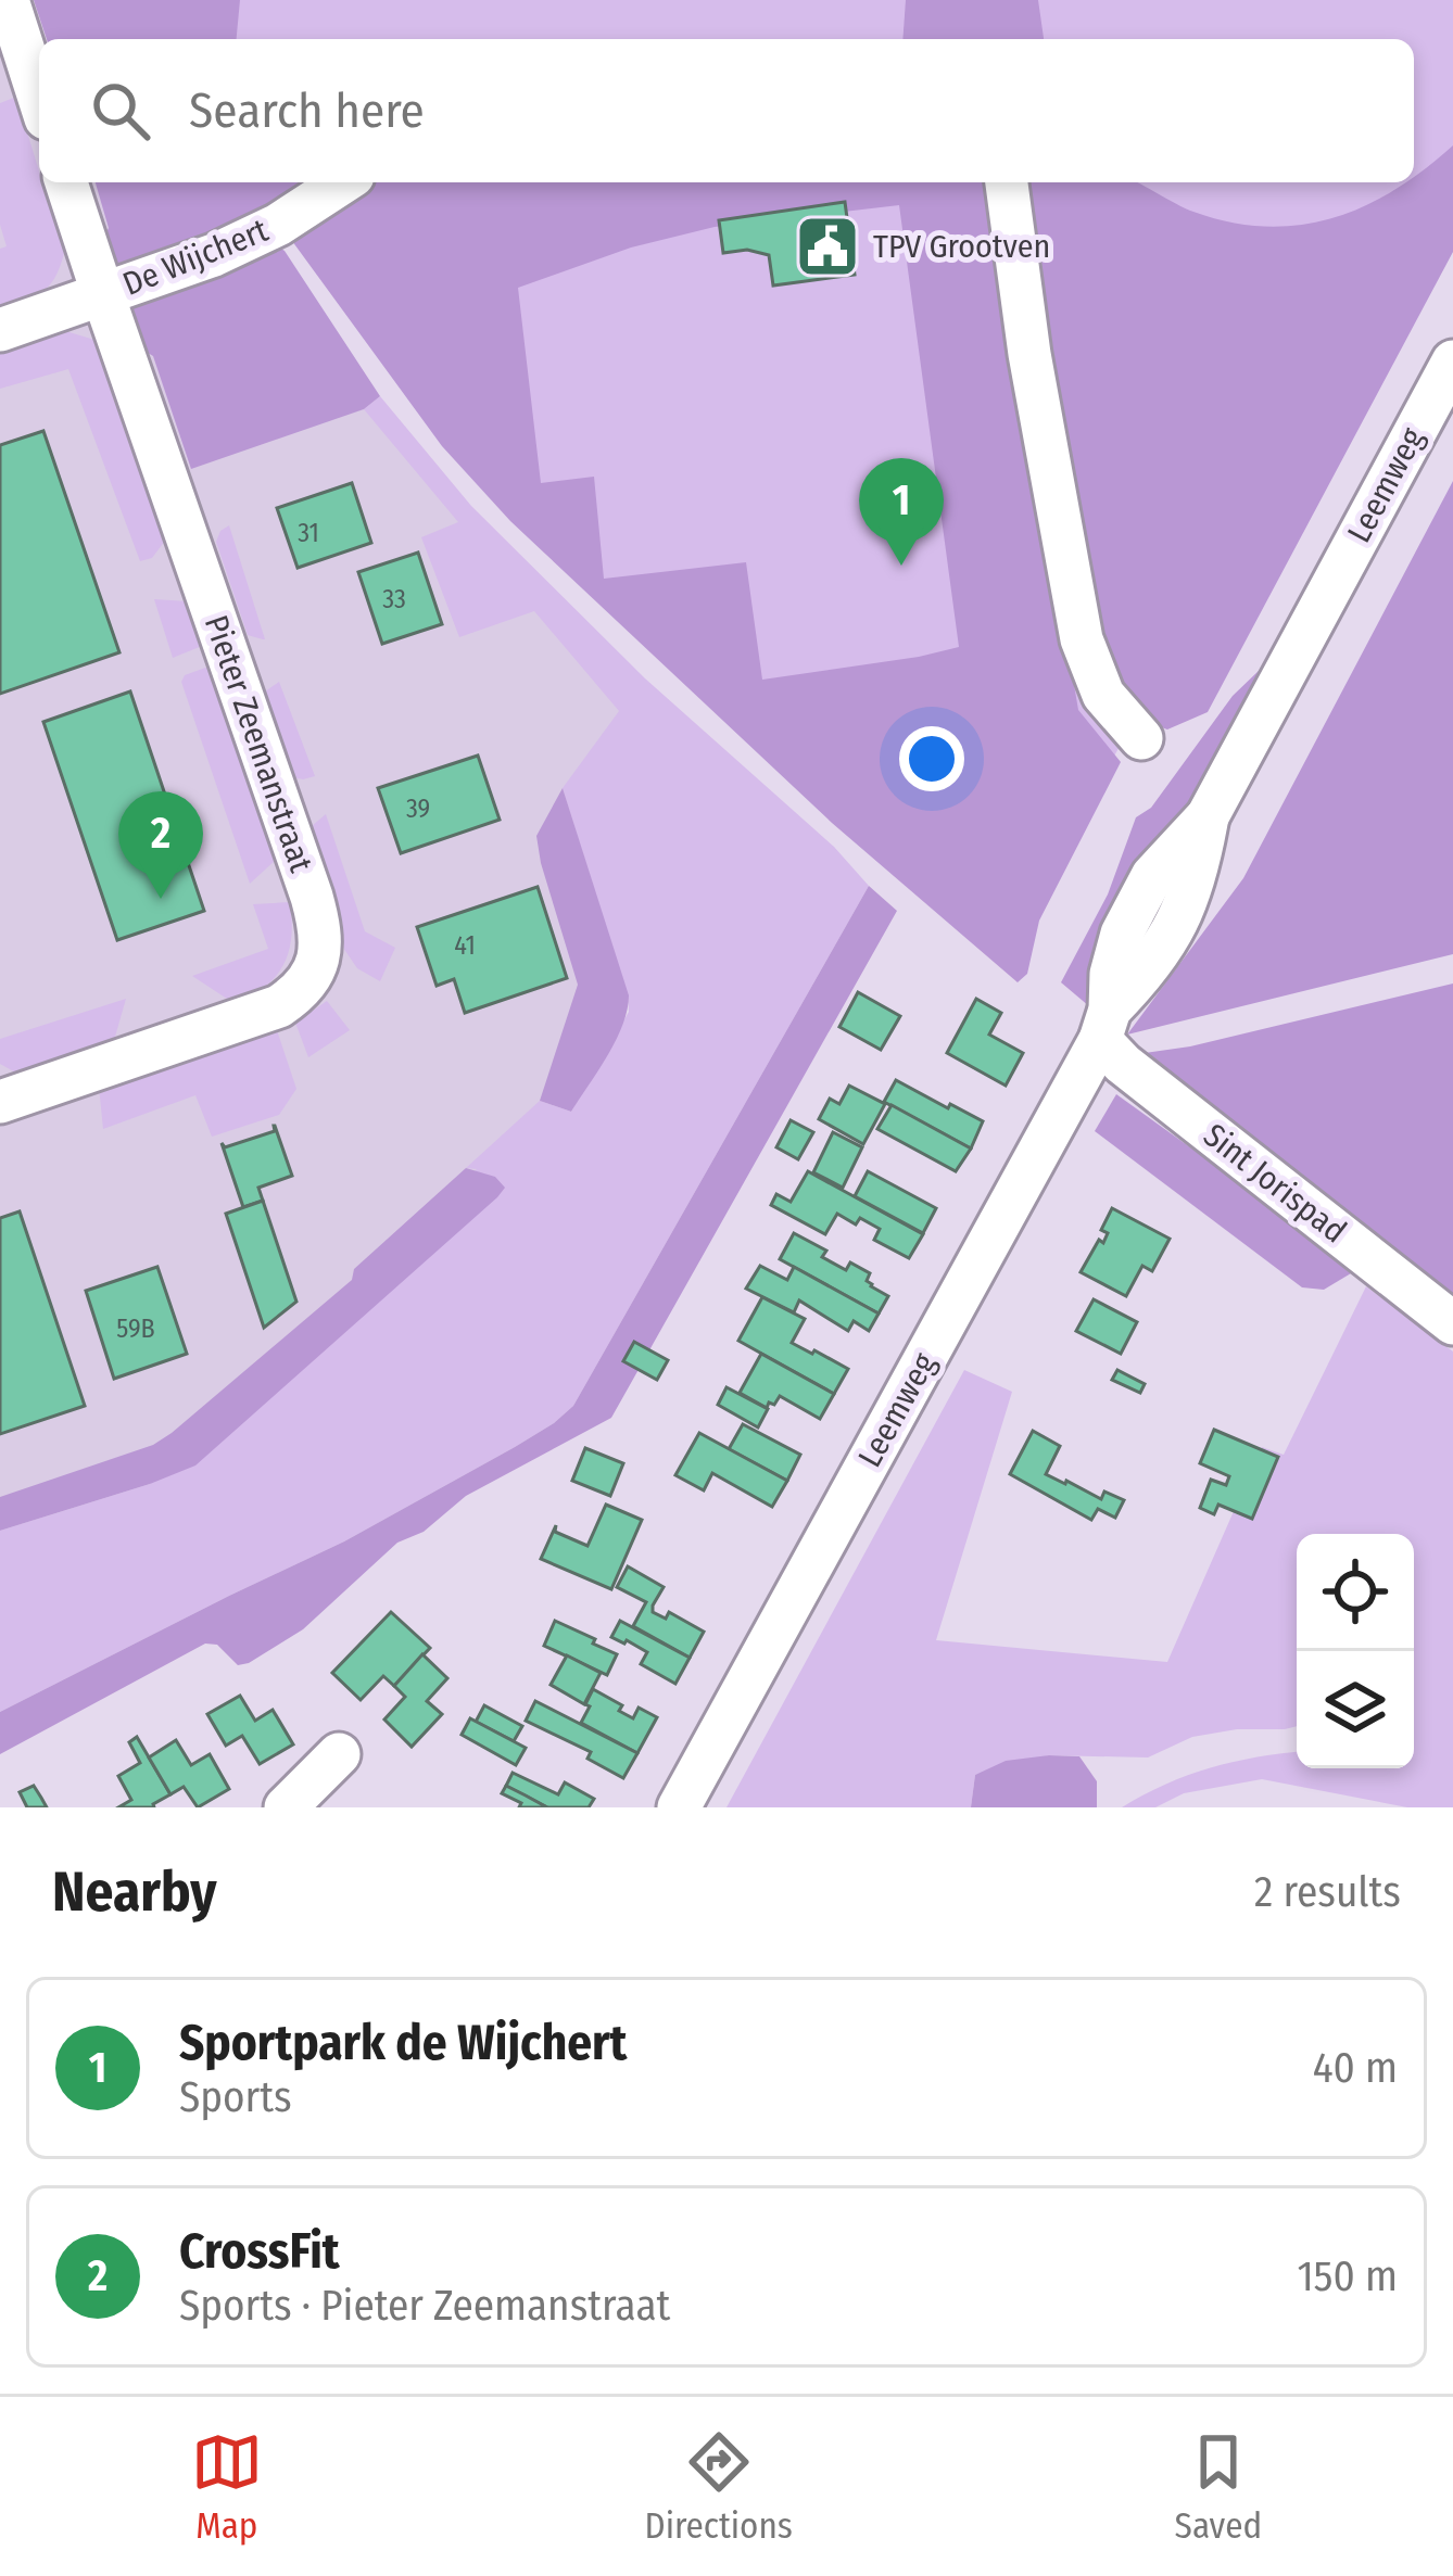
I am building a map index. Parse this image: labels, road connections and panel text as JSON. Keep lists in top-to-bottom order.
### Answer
{
  "streets": {
    "street": [
      "De Wijchert",
      "Leemweg",
      "Pieter Zeemanstraat",
      "Sint Jorispad"
    ]
  },
  "crossings": [
    ["De Wijchert", "Pieter Zeemanstraat"],
    ["Leemweg", "Sint Jorispad"]
  ],
  "places": {
    "public building": ["TPV Grootven"]
  },
  "house_numbers": [
    "31",
    "33",
    "39",
    "41",
    "59B"
  ],
  "page": {
    "search": "Search here",
    "pins": ["1", "2"],
    "heading": ["Nearby", "2 results"],
    "list": [
      {
        "mark": "1",
        "name": "Sportpark de Wijchert",
        "note": "Sports",
        "value": "40 m"
      },
      {
        "mark": "2",
        "name": "CrossFit",
        "note": "Sports · Pieter Zeemanstraat",
        "value": "150 m"
      }
    ],
    "nav": ["Map", "Directions", "Saved"]
  }
}
